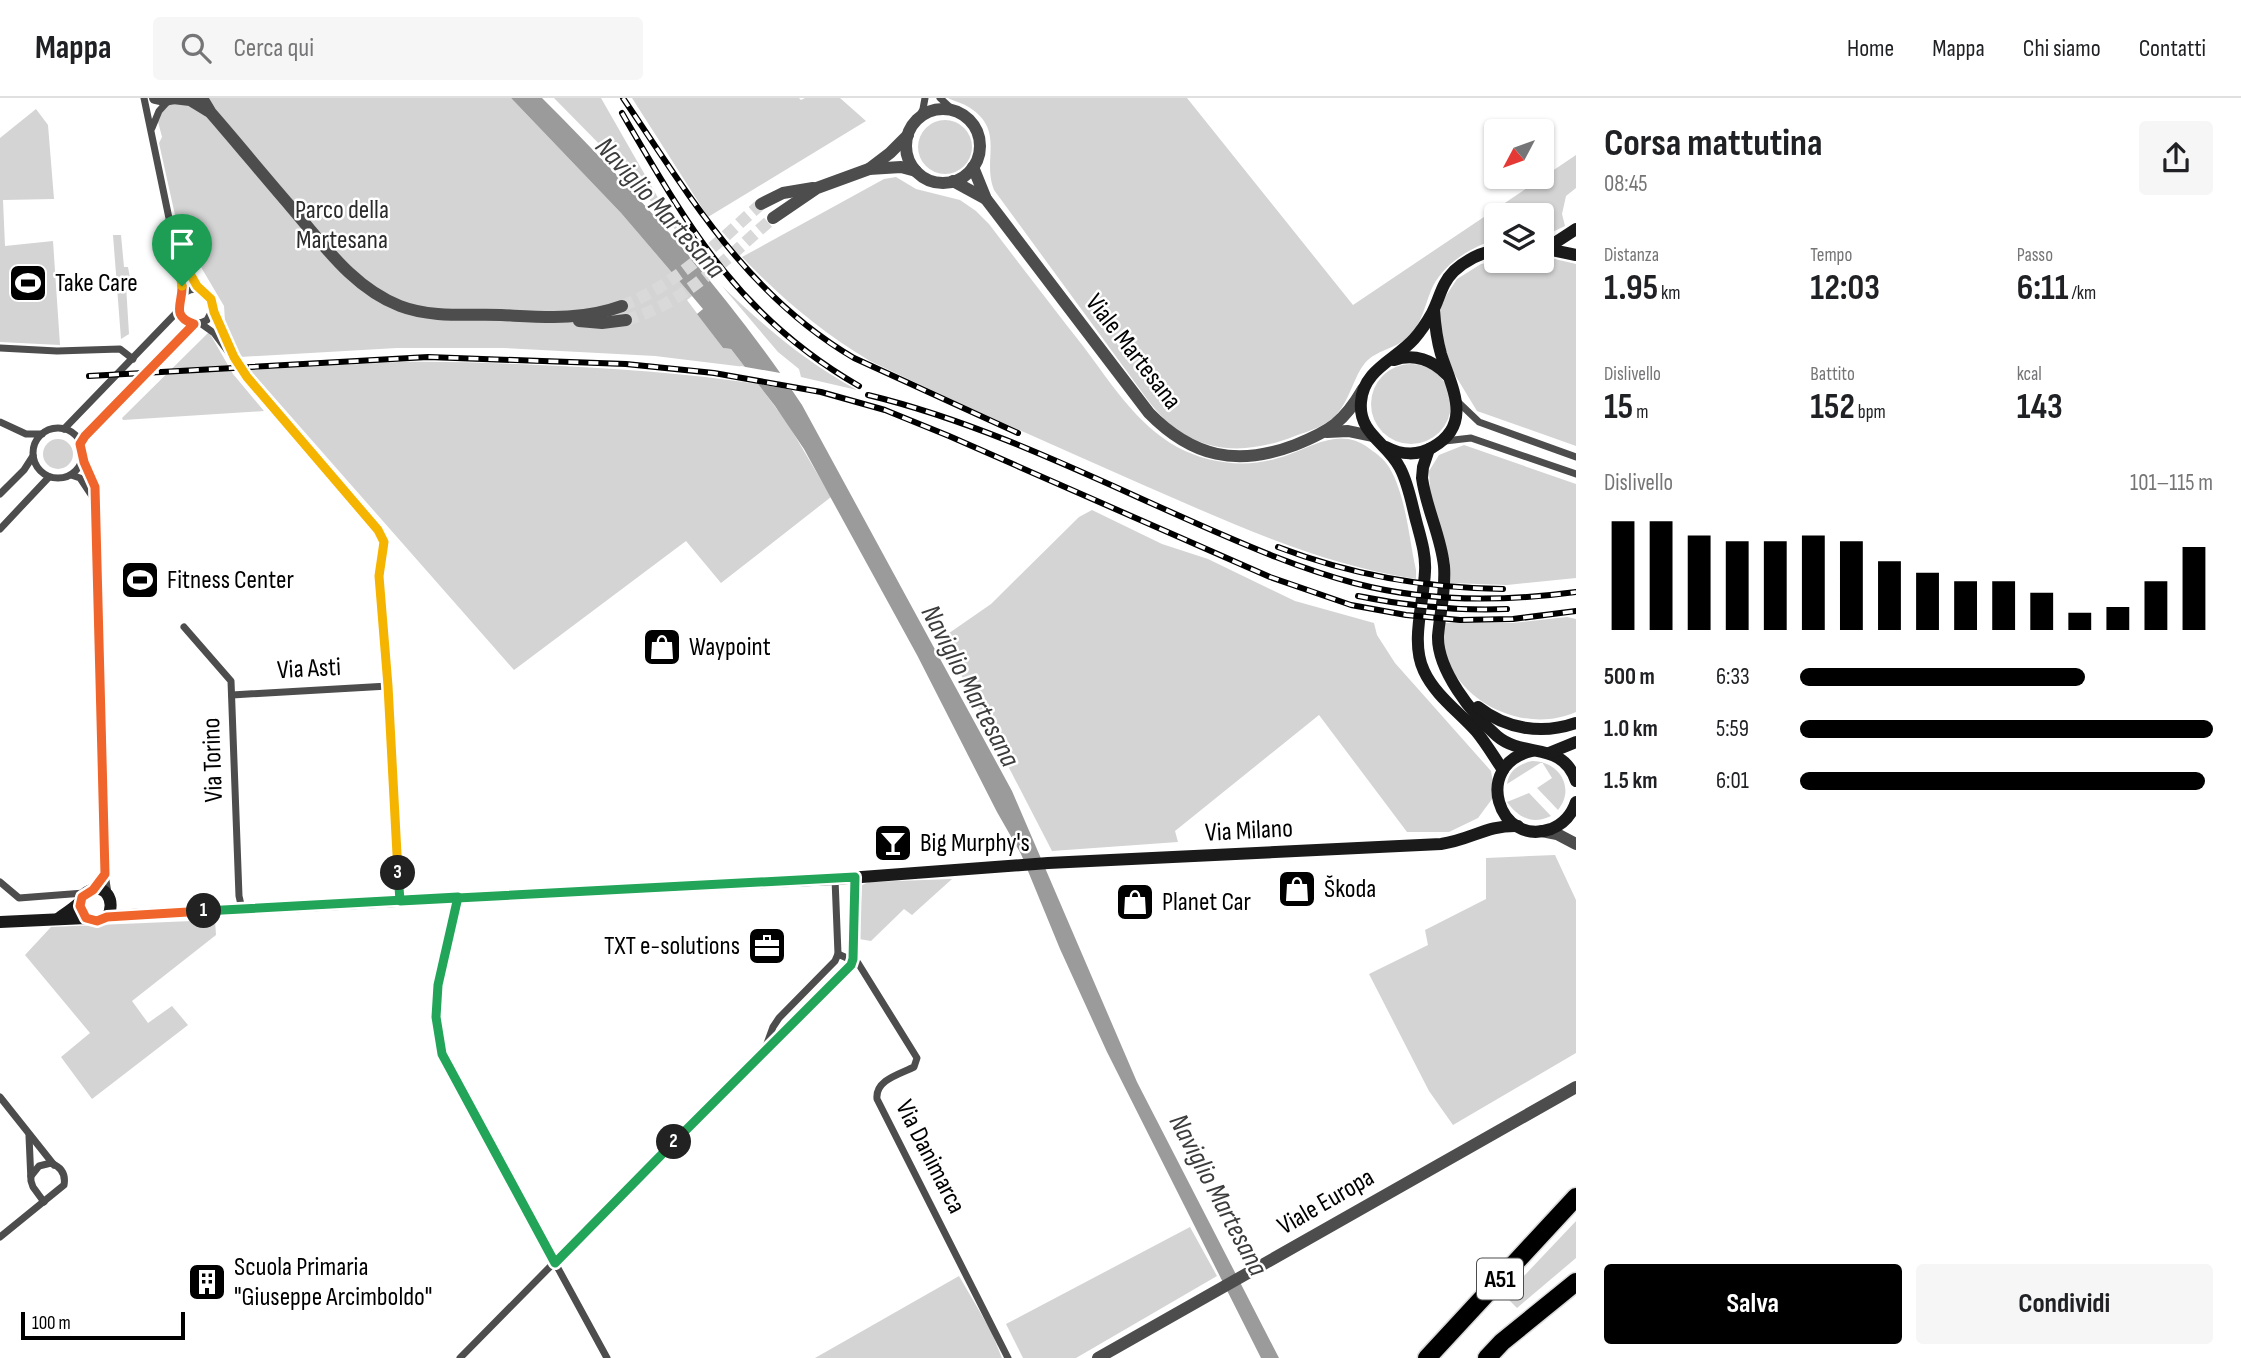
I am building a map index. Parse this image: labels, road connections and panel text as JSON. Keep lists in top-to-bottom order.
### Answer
{
  "streets": {
    "highway": ["A51"],
    "main road": ["Via Milano"],
    "street": [
      "Viale Martesana",
      "Via Asti",
      "Via Torino",
      "Via Danimarca",
      "Viale Europa"
    ]
  },
  "crossings": [
    ["Via Asti", "Via Torino"]
  ],
  "water": ["Naviglio Martesana"],
  "parks": ["Parco della Martesana"],
  "places": {
    "sports": ["Take Care", "Fitness Center"],
    "shop": ["Waypoint", "Škoda", "Planet Car"],
    "bar": ["Big Murphy's"],
    "office": ["TXT e-solutions"],
    "building": ["Scuola Primaria \"Giuseppe Arcimboldo\""]
  },
  "scale_bar": "100 m",
  "north": "bottom left",
  "page": {
    "header": "Mappa",
    "search": "Cerca qui",
    "nav": [
      "Home",
      "Mappa",
      "Chi siamo",
      "Contatti"
    ],
    "heading": ["Corsa mattutina", "08:45"],
    "stats": [
      ["Distanza", "1.95 km"],
      ["Tempo", "12:03"],
      ["Passo", "6:11 /km"],
      ["Dislivello", "15 m"],
      ["Battito", "152 bpm"],
      ["kcal", "143"]
    ],
    "chart": ["Dislivello", "101–115 m"],
    "list": [
      {
        "name": "500 m",
        "note": "6:33"
      },
      {
        "name": "1.0 km",
        "note": "5:59"
      },
      {
        "name": "1.5 km",
        "note": "6:01"
      }
    ],
    "pins": ["3", "1", "2"],
    "buttons": ["Salva", "Condividi"],
    "scale": "100 m"
  }
}
